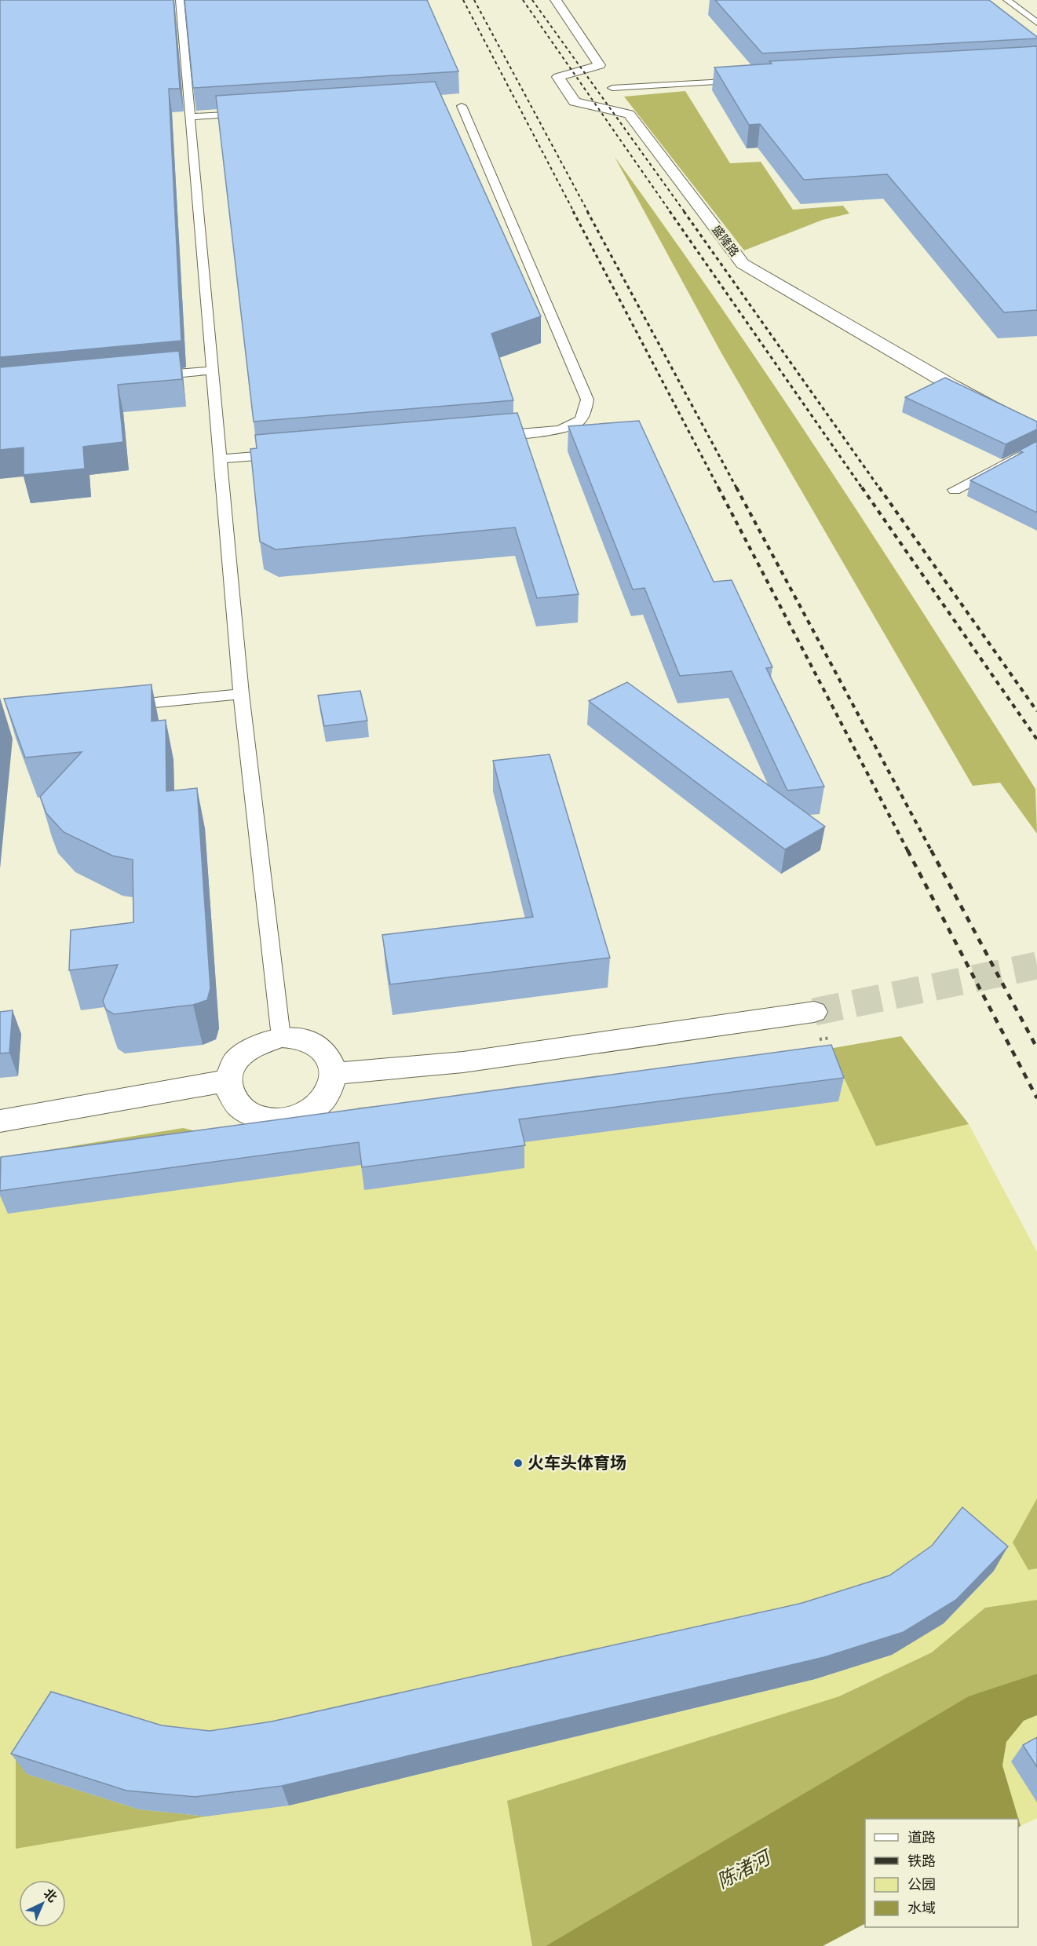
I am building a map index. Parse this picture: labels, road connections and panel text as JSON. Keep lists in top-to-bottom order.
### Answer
{
  "streets": {
    "street": ["盛隆路"]
  },
  "water": ["陈渚河"],
  "places": ["火车头体育场"],
  "legend": [
    "道路",
    "铁路",
    "公园",
    "水域"
  ],
  "north": "top right"
}
